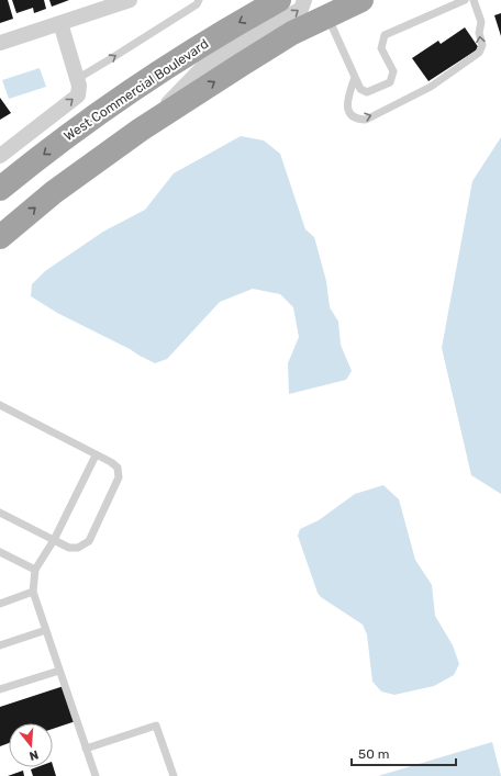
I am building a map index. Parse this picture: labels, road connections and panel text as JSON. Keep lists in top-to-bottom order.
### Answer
{
  "streets": {
    "highway": ["West Commercial Boulevard"]
  },
  "scale_bar": "50 m",
  "north": "bottom"
}
